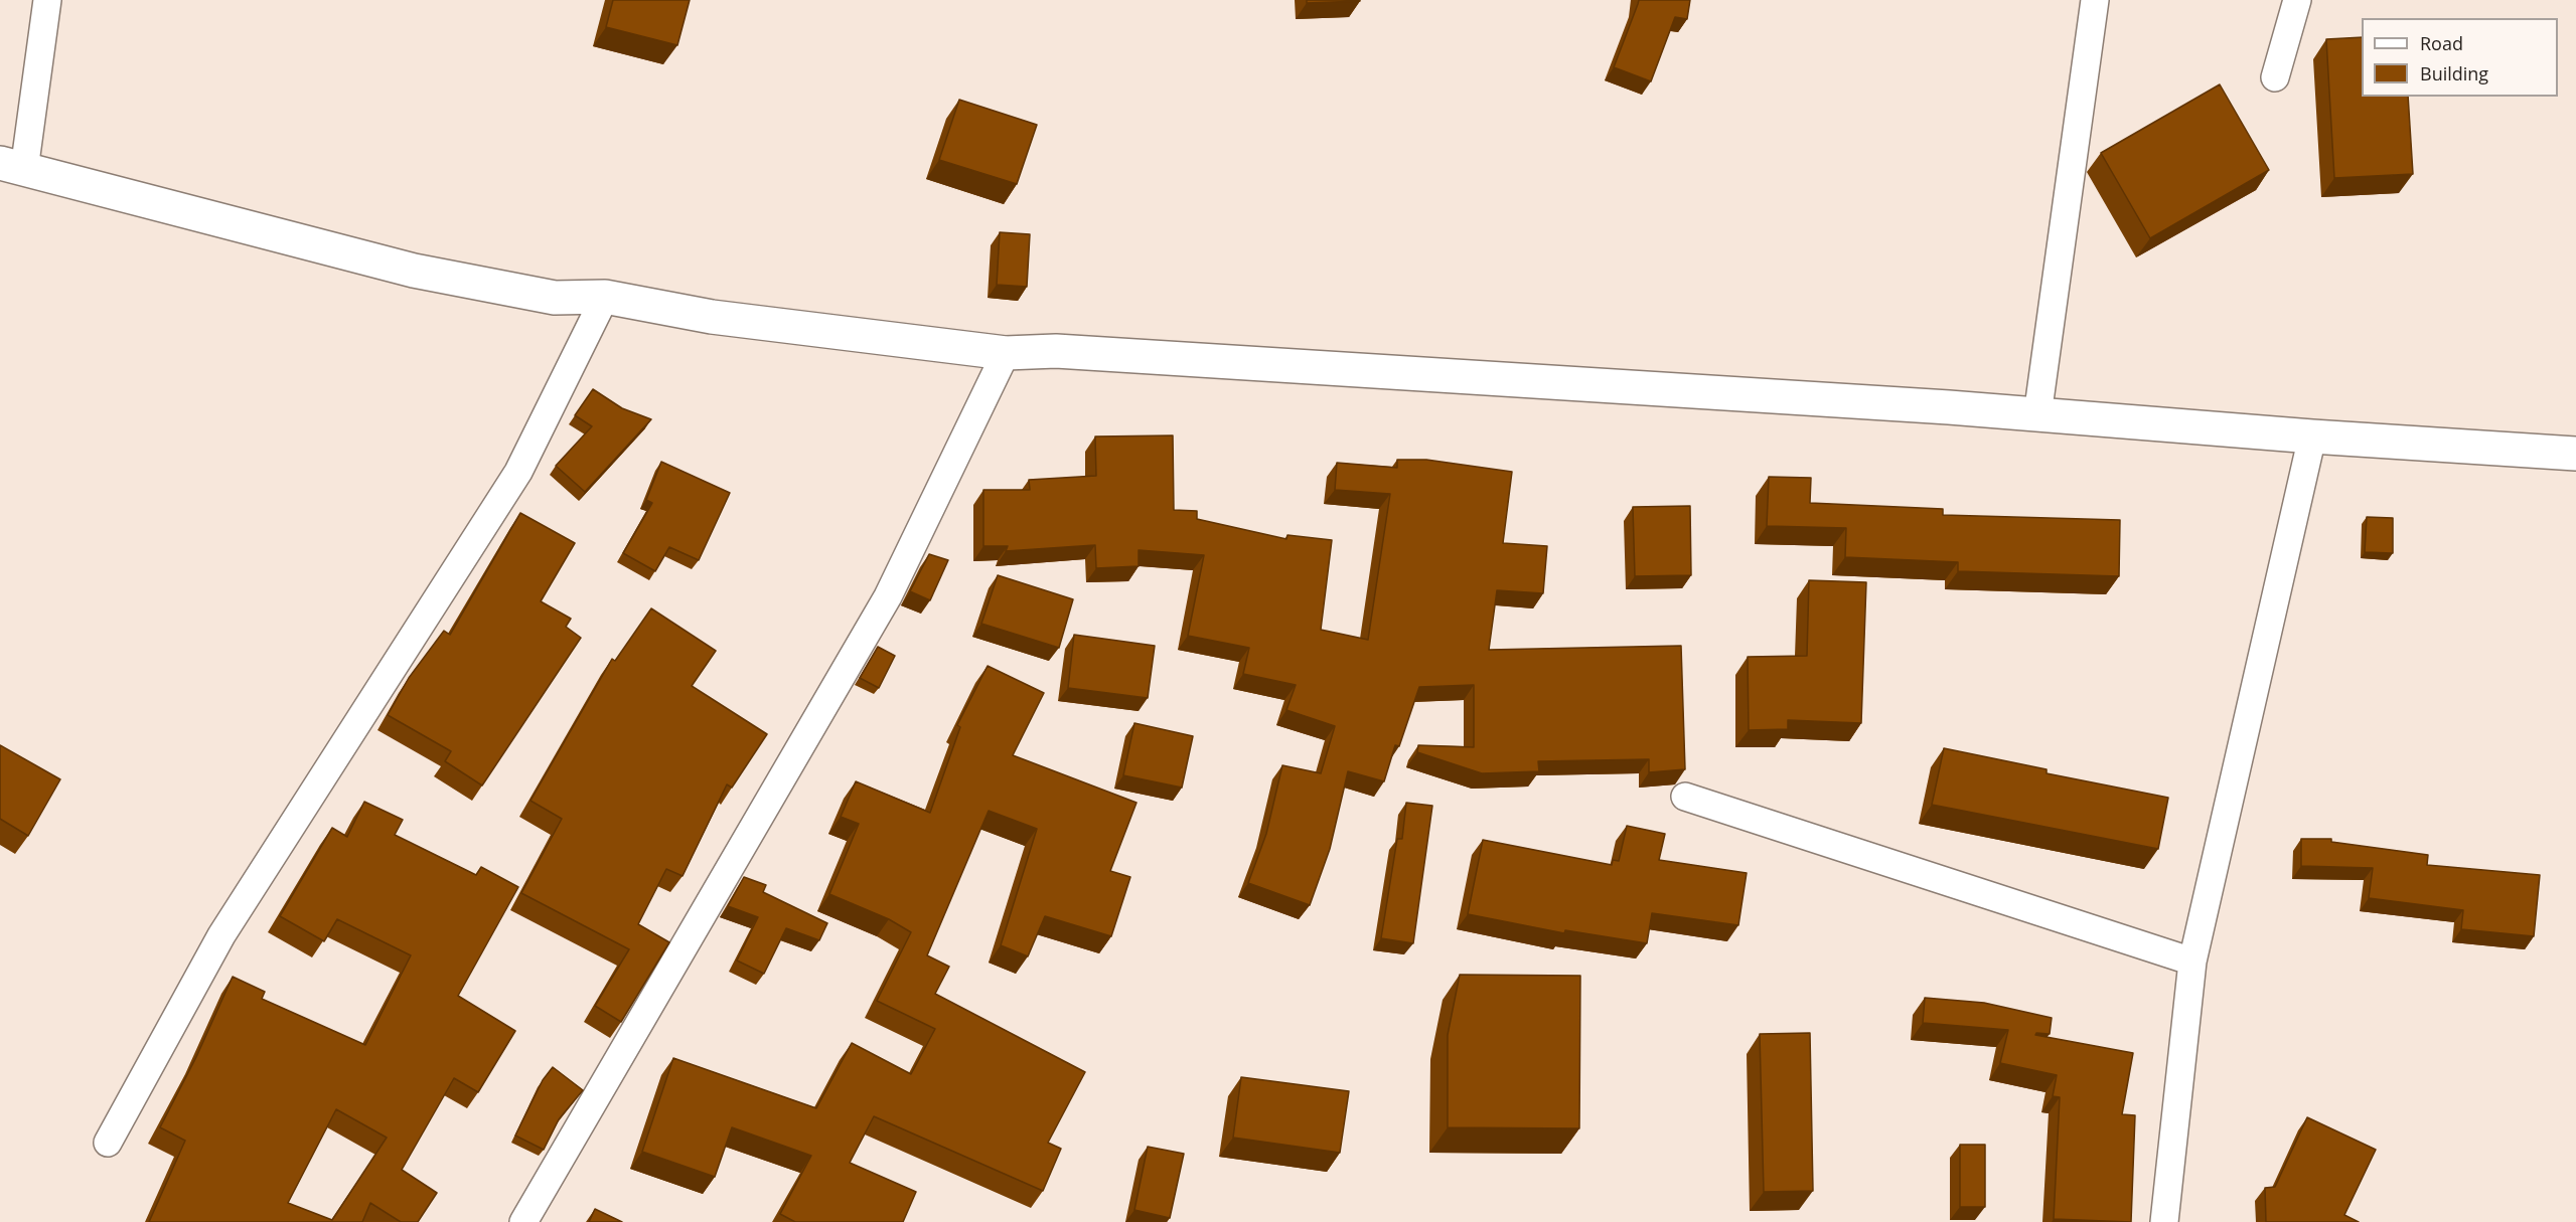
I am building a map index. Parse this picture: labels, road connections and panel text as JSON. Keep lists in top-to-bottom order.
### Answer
{
  "legend": ["Road", "Building"]
}
